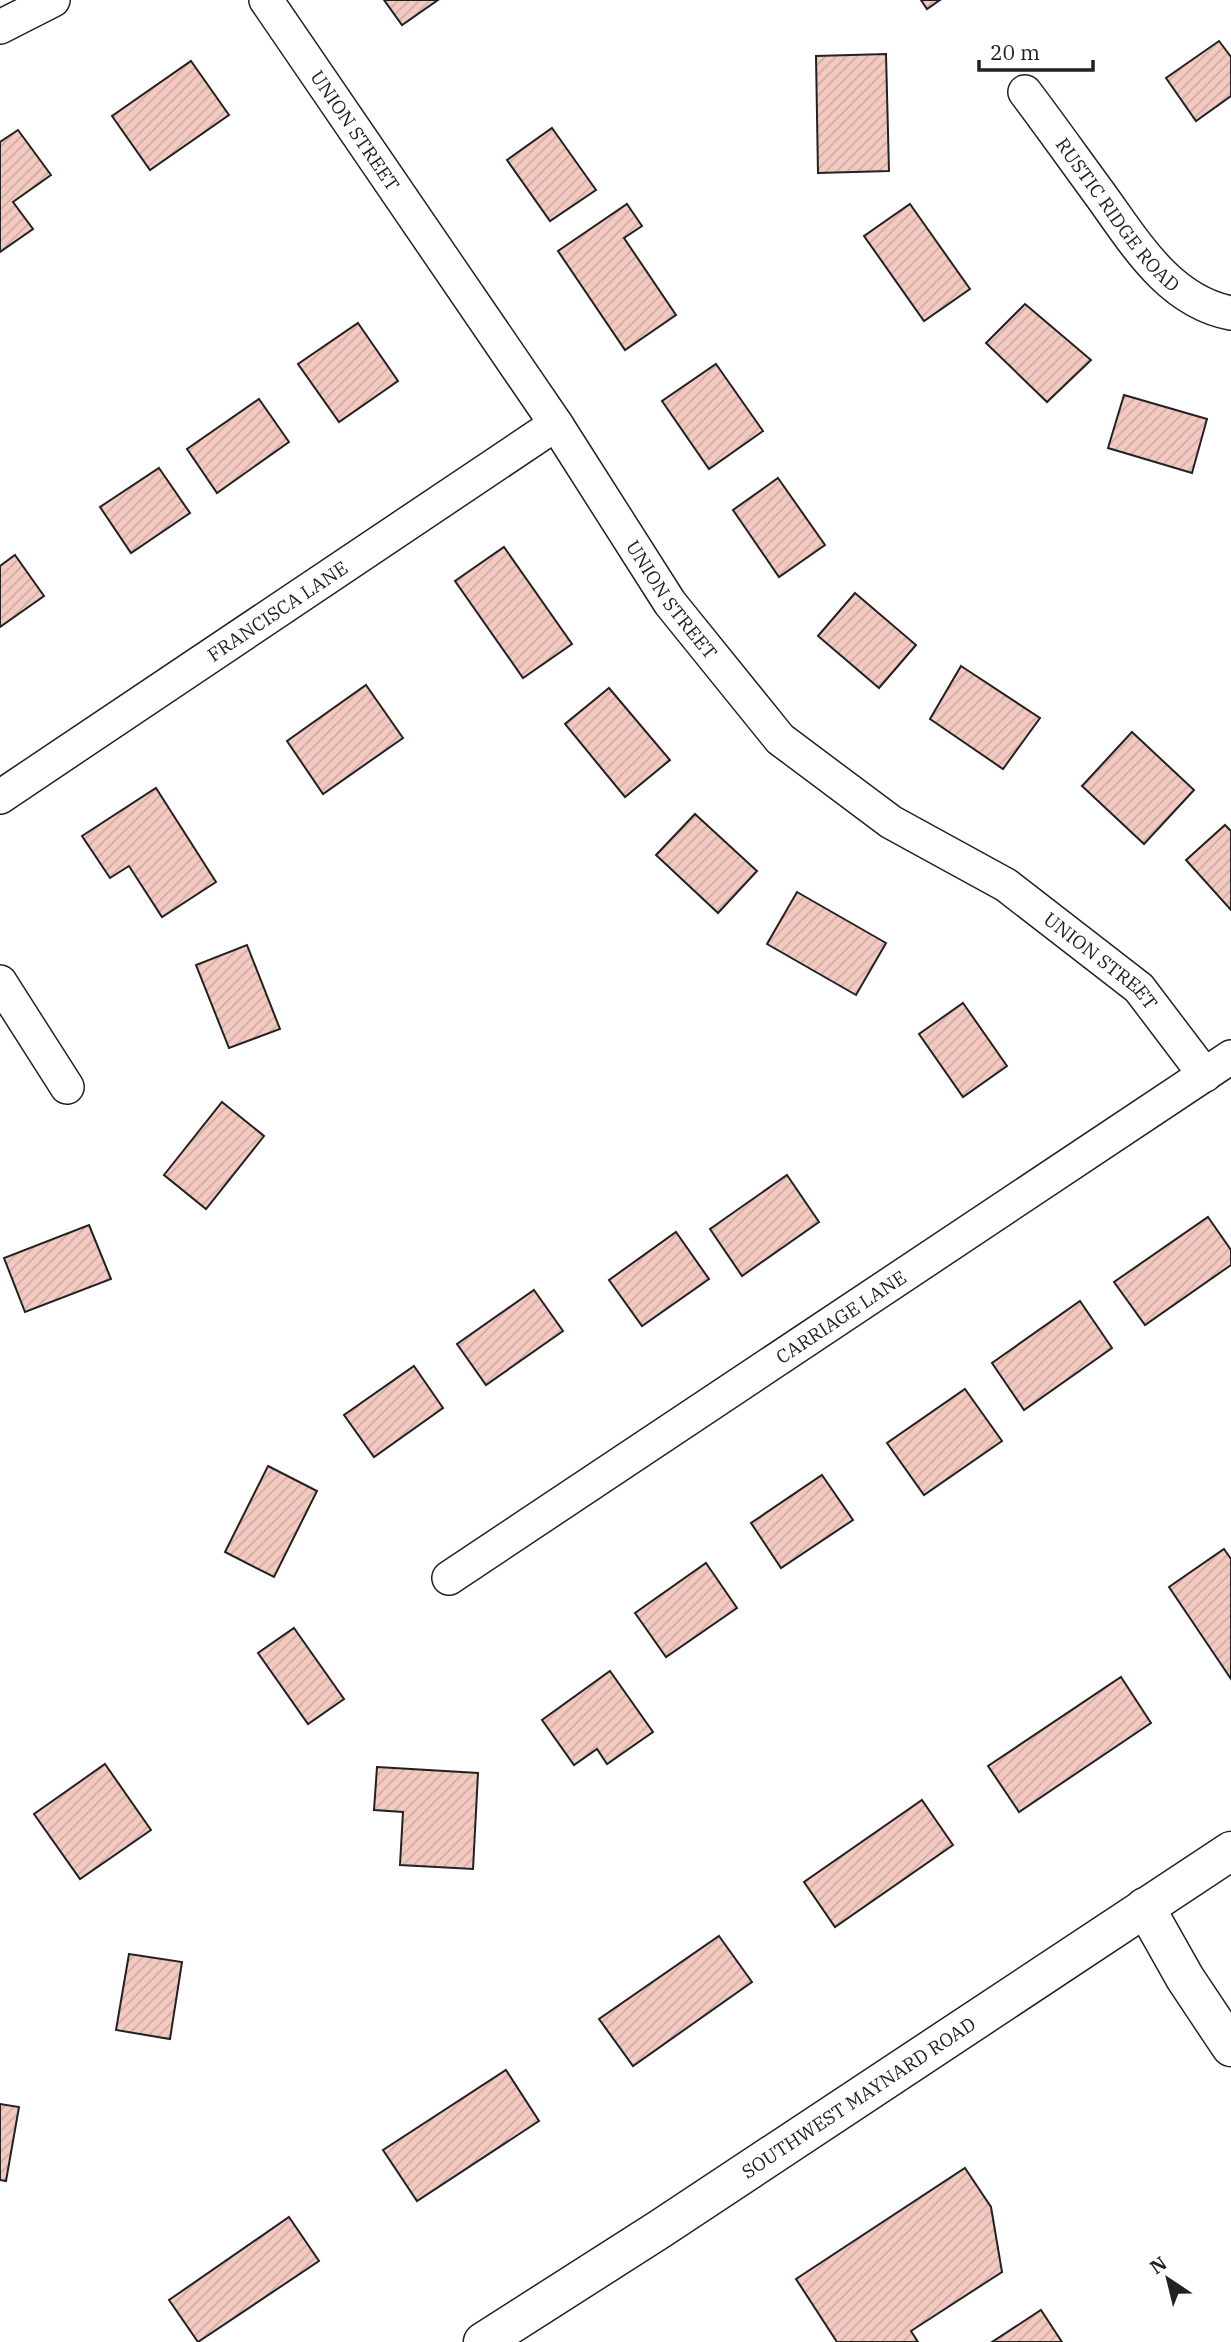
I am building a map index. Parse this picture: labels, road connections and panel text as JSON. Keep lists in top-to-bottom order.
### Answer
{
  "streets": {
    "main road": ["SOUTHWEST MAYNARD ROAD"],
    "street": [
      "UNION STREET",
      "RUSTIC RIDGE ROAD",
      "FRANCISCA LANE",
      "CARRIAGE LANE"
    ]
  },
  "crossings": [
    ["UNION STREET", "FRANCISCA LANE"],
    ["UNION STREET", "CARRIAGE LANE"]
  ],
  "scale_bar": "20 m",
  "north": "top left"
}
